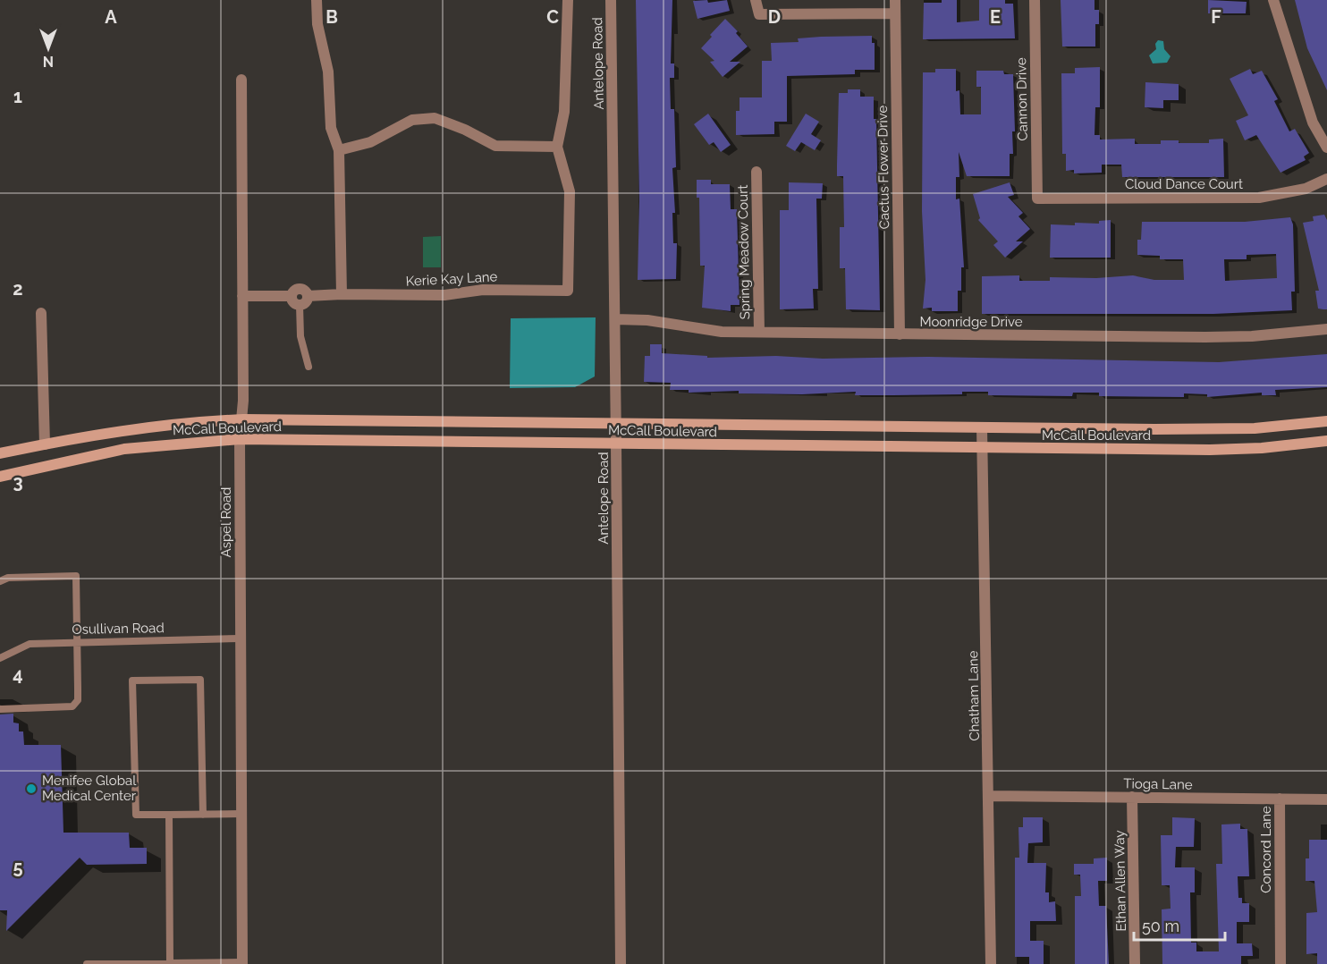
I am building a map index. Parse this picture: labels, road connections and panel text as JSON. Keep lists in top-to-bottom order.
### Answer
{
  "streets": {
    "main road": ["McCall Boulevard"],
    "street": [
      "Antelope Road",
      "Cannon Drive",
      "Cactus Flower Drive",
      "Cloud Dance Court",
      "Spring Meadow Court",
      "Kerie Kay Lane",
      "Moonridge Drive",
      "Aspel Road",
      "Chatham Lane",
      "Tioga Lane",
      "Concord Lane",
      "Ethan Allen Way"
    ],
    "lane": ["Osullivan Road"]
  },
  "crossings": [
    ["Antelope Road", "Moonridge Drive"],
    ["Antelope Road", "McCall Boulevard"],
    ["Cannon Drive", "Cloud Dance Court"],
    ["Cactus Flower Drive", "Moonridge Drive"],
    ["Spring Meadow Court", "Moonridge Drive"],
    ["McCall Boulevard", "Aspel Road"],
    ["McCall Boulevard", "Chatham Lane"],
    ["Aspel Road", "Osullivan Road"],
    ["Chatham Lane", "Tioga Lane"],
    ["Tioga Lane", "Concord Lane"],
    ["Tioga Lane", "Ethan Allen Way"]
  ],
  "places": ["Menifee Global Medical Center"],
  "scale_bar": "50 m",
  "north": "bottom",
  "grid": {
    "columns": [
      "A",
      "B",
      "C",
      "D",
      "E",
      "F"
    ],
    "rows": [
      "1",
      "2",
      "3",
      "4",
      "5"
    ]
  }
}
